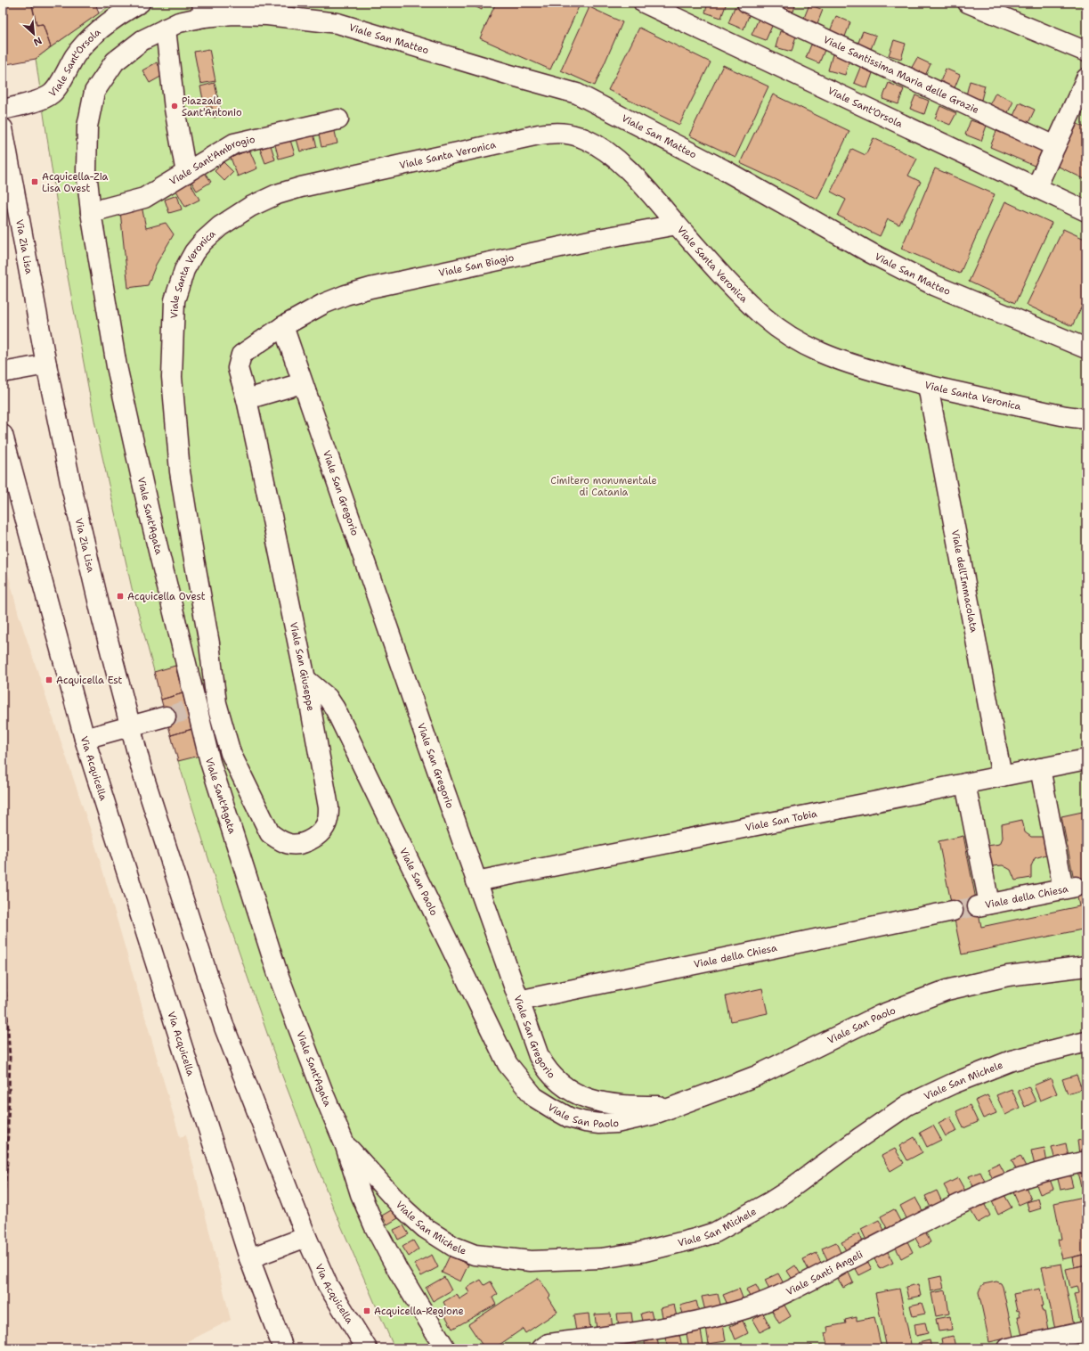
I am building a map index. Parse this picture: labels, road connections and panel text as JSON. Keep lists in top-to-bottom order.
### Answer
{
  "streets": {
    "street": [
      "Viale San Matteo",
      "Viale Sant'Orsola",
      "Viale Santissima Maria delle Grazie",
      "Viale Santa Veronica",
      "Viale Sant'Ambrogio",
      "Via Zia Lisa",
      "Viale San Biagio",
      "Viale San Gregorio",
      "Viale Sant'Agata",
      "Viale dell'Immacolata",
      "Viale San Giuseppe",
      "Via Acquicella",
      "Viale San Tobia",
      "Viale San Paolo",
      "Viale della Chiesa",
      "Viale San Michele",
      "Viale Santi Angeli"
    ]
  },
  "crossings": [
    ["Viale San Matteo", "Viale Sant'Agata"],
    ["Viale Santa Veronica", "Viale San Biagio"],
    ["Viale Santa Veronica", "Viale dell'Immacolata"],
    ["Viale Santa Veronica", "Viale San Giuseppe"],
    ["Viale Sant'Ambrogio", "Viale Sant'Agata"],
    ["Via Zia Lisa", "Via Acquicella"],
    ["Viale San Biagio", "Viale San Gregorio"],
    ["Viale San Biagio", "Viale San Giuseppe"],
    ["Viale San Gregorio", "Viale San Giuseppe"],
    ["Viale San Gregorio", "Viale San Tobia"],
    ["Viale San Gregorio", "Viale San Paolo"],
    ["Viale San Gregorio", "Viale della Chiesa"],
    ["Viale Sant'Agata", "Viale San Michele"],
    ["Viale dell'Immacolata", "Viale San Tobia"],
    ["Viale San Giuseppe", "Viale San Paolo"],
    ["Viale San Tobia", "Viale della Chiesa"]
  ],
  "parks": ["Cimitero monumentale di Catania"],
  "places": {
    "other": ["Piazzale Sant'Antonio"],
    "transit": [
      "Acquicella-Zia Lisa Ovest",
      "Acquicella Ovest",
      "Acquicella Est",
      "Acquicella-Regione"
    ]
  },
  "north": "bottom right"
}
